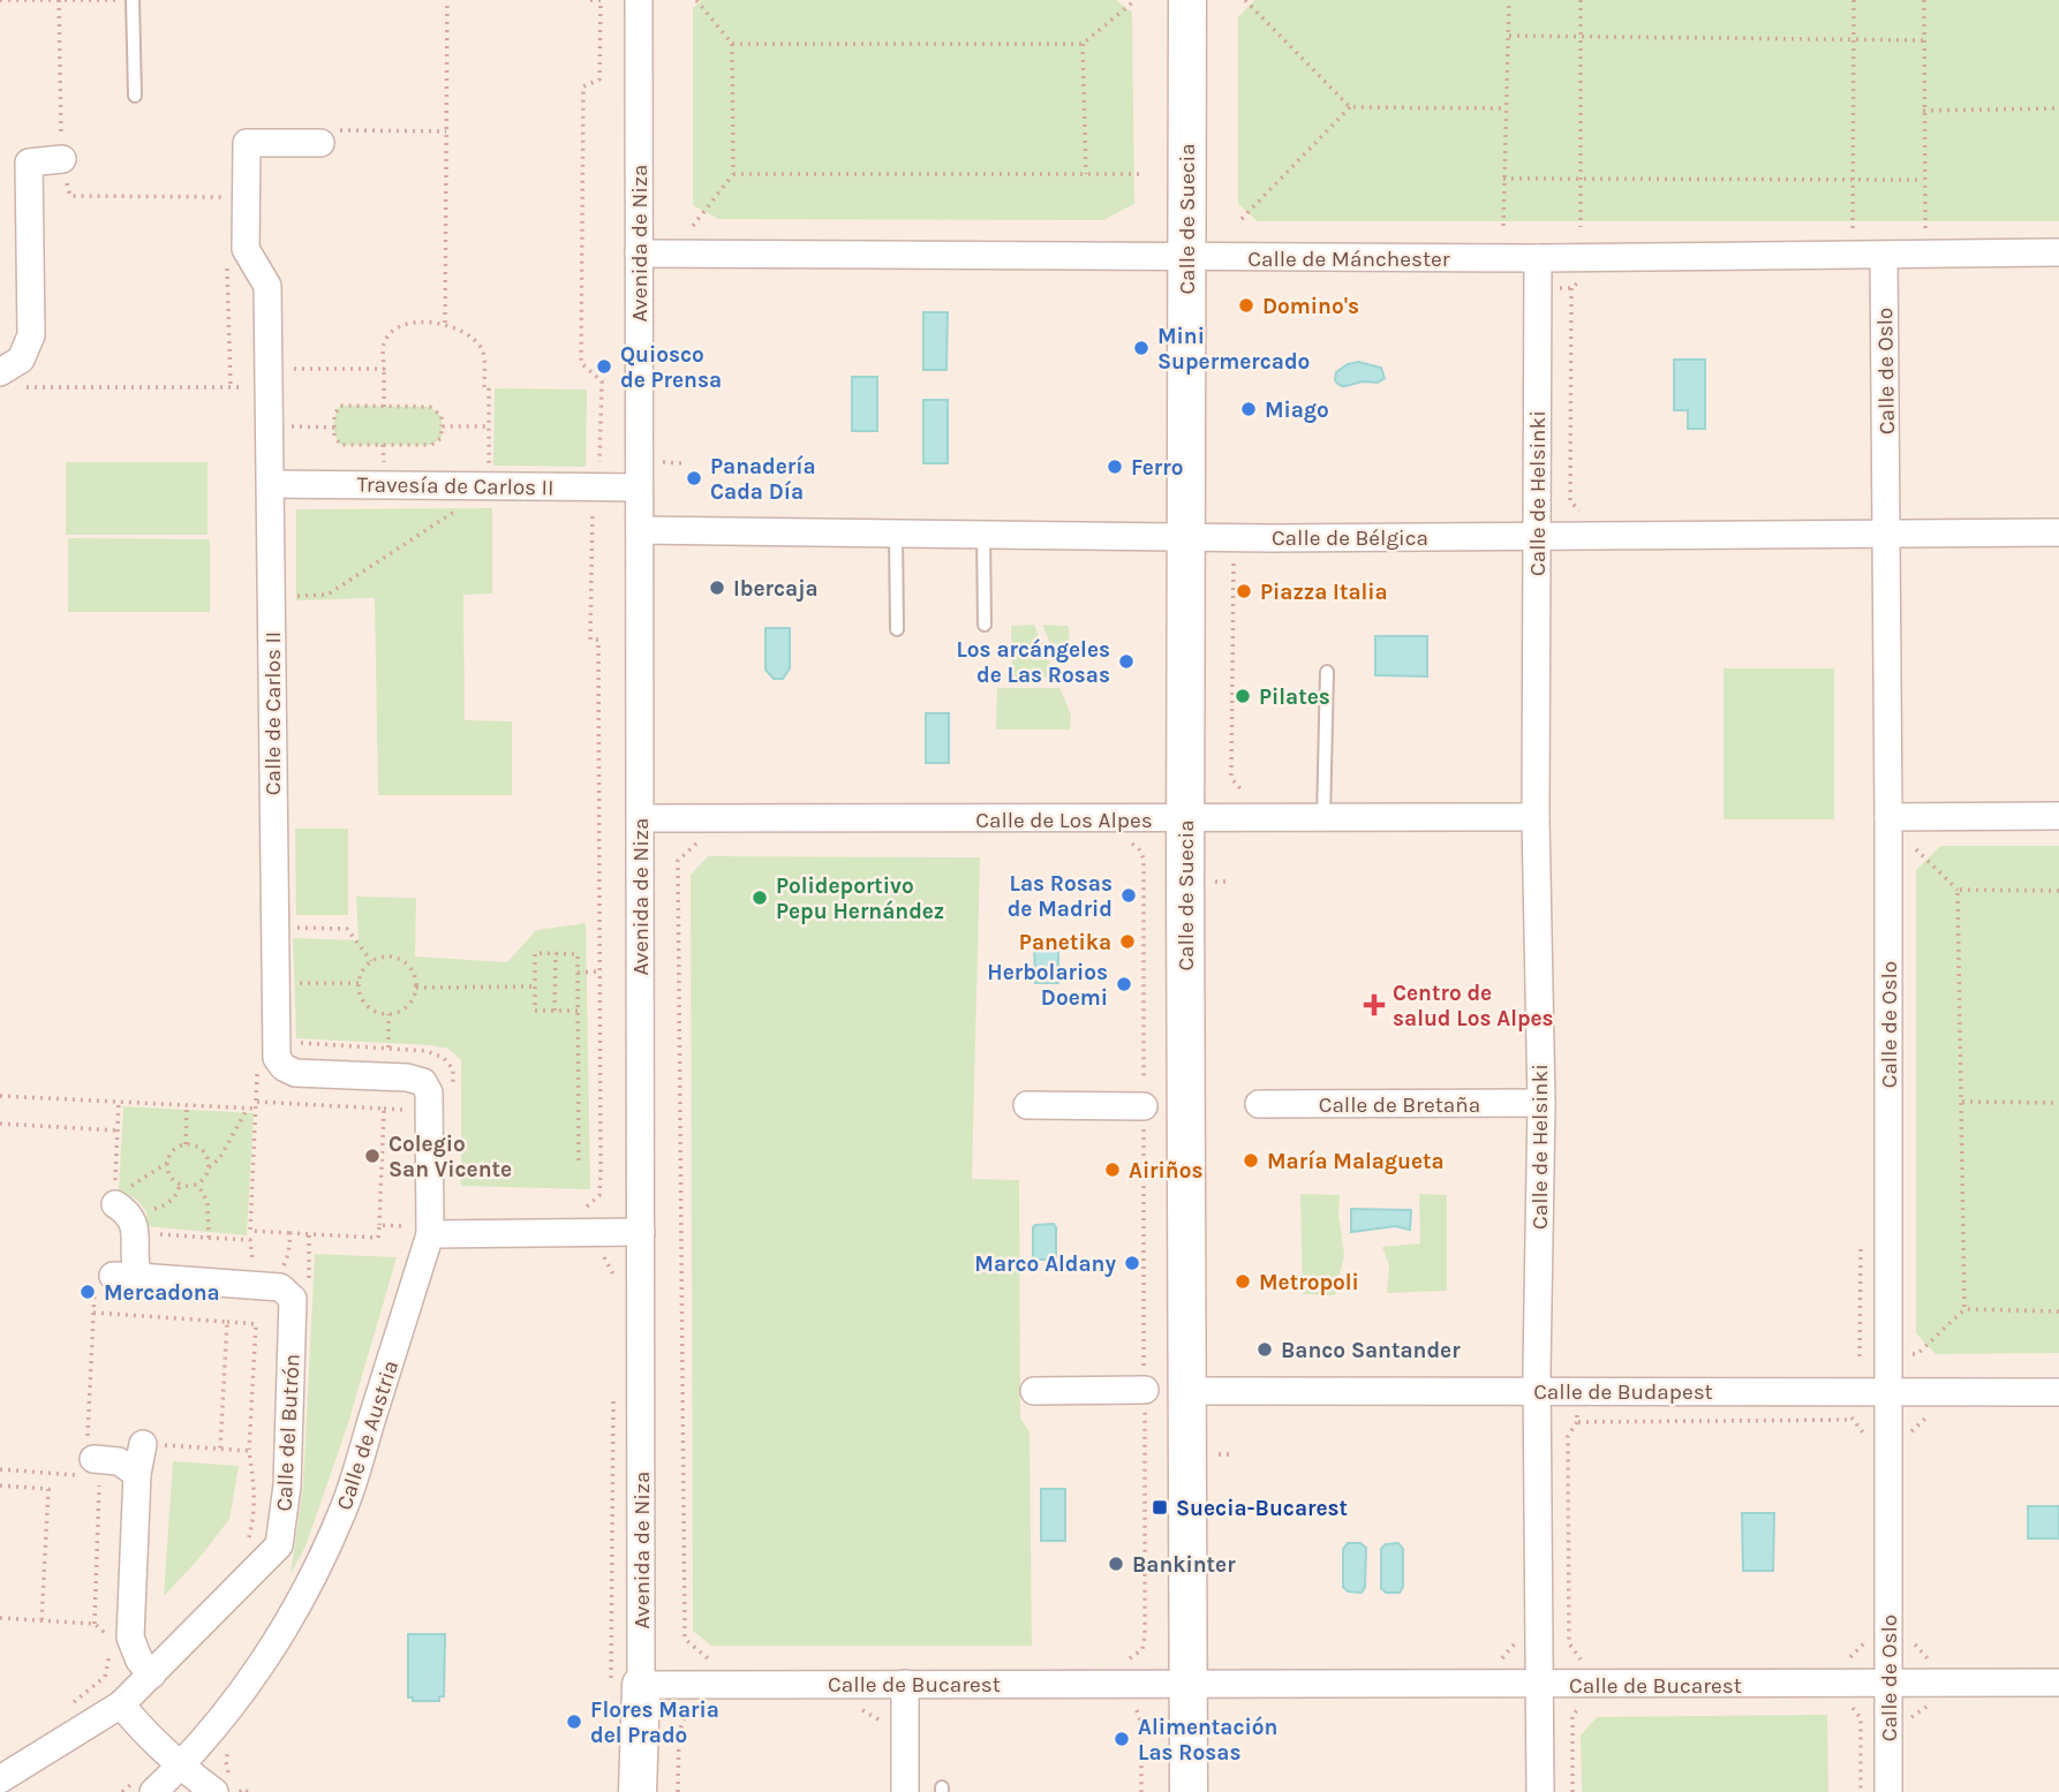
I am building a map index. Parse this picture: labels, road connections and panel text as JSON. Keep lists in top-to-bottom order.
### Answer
{
  "streets": {
    "street": [
      "Calle de Suecia",
      "Avenida de Niza",
      "Calle de Mánchester",
      "Calle de Oslo",
      "Travesía de Carlos II",
      "Calle de Helsinki",
      "Calle de Bélgica",
      "Calle de Carlos II",
      "Calle de Los Alpes",
      "Calle de Bretaña",
      "Calle de Budapest",
      "Calle del Butrón",
      "Calle de Austria",
      "Calle de Bucarest"
    ]
  },
  "crossings": [
    ["Calle de Suecia", "Calle de Mánchester"],
    ["Calle de Suecia", "Calle de Bélgica"],
    ["Calle de Suecia", "Calle de Los Alpes"],
    ["Calle de Suecia", "Calle de Budapest"],
    ["Calle de Suecia", "Calle de Bucarest"],
    ["Avenida de Niza", "Calle de Mánchester"],
    ["Avenida de Niza", "Travesía de Carlos II"],
    ["Avenida de Niza", "Calle de Bélgica"],
    ["Avenida de Niza", "Calle de Los Alpes"],
    ["Avenida de Niza", "Calle de Bucarest"],
    ["Calle de Mánchester", "Calle de Oslo"],
    ["Calle de Mánchester", "Calle de Helsinki"],
    ["Calle de Oslo", "Calle de Bélgica"],
    ["Calle de Oslo", "Calle de Budapest"],
    ["Calle de Oslo", "Calle de Bucarest"],
    ["Travesía de Carlos II", "Calle de Carlos II"],
    ["Calle de Helsinki", "Calle de Bélgica"],
    ["Calle de Helsinki", "Calle de Los Alpes"],
    ["Calle de Helsinki", "Calle de Bretaña"],
    ["Calle de Helsinki", "Calle de Budapest"],
    ["Calle de Helsinki", "Calle de Bucarest"],
    ["Calle de Carlos II", "Calle de Austria"]
  ],
  "places": {
    "other": [
      "Domino's",
      "Mini Supermercado",
      "Quiosco de Prensa",
      "Miago",
      "Ferro",
      "Panadería Cada Día",
      "Ibercaja",
      "Piazza Italia",
      "Los arcángeles de Las Rosas",
      "Pilates",
      "Las Rosas de Madrid",
      "Polideportivo Pepu Hernández",
      "Panetika",
      "Herbolarios Doemi",
      "Colegio San Vicente",
      "María Malagueta",
      "Airiños",
      "Marco Aldany",
      "Metropoli",
      "Mercadona",
      "Banco Santander",
      "Bankinter",
      "Flores Maria del Prado",
      "Alimentación Las Rosas"
    ],
    "health": ["Centro de salud Los Alpes"],
    "transit": ["Suecia-Bucarest"]
  }
}
